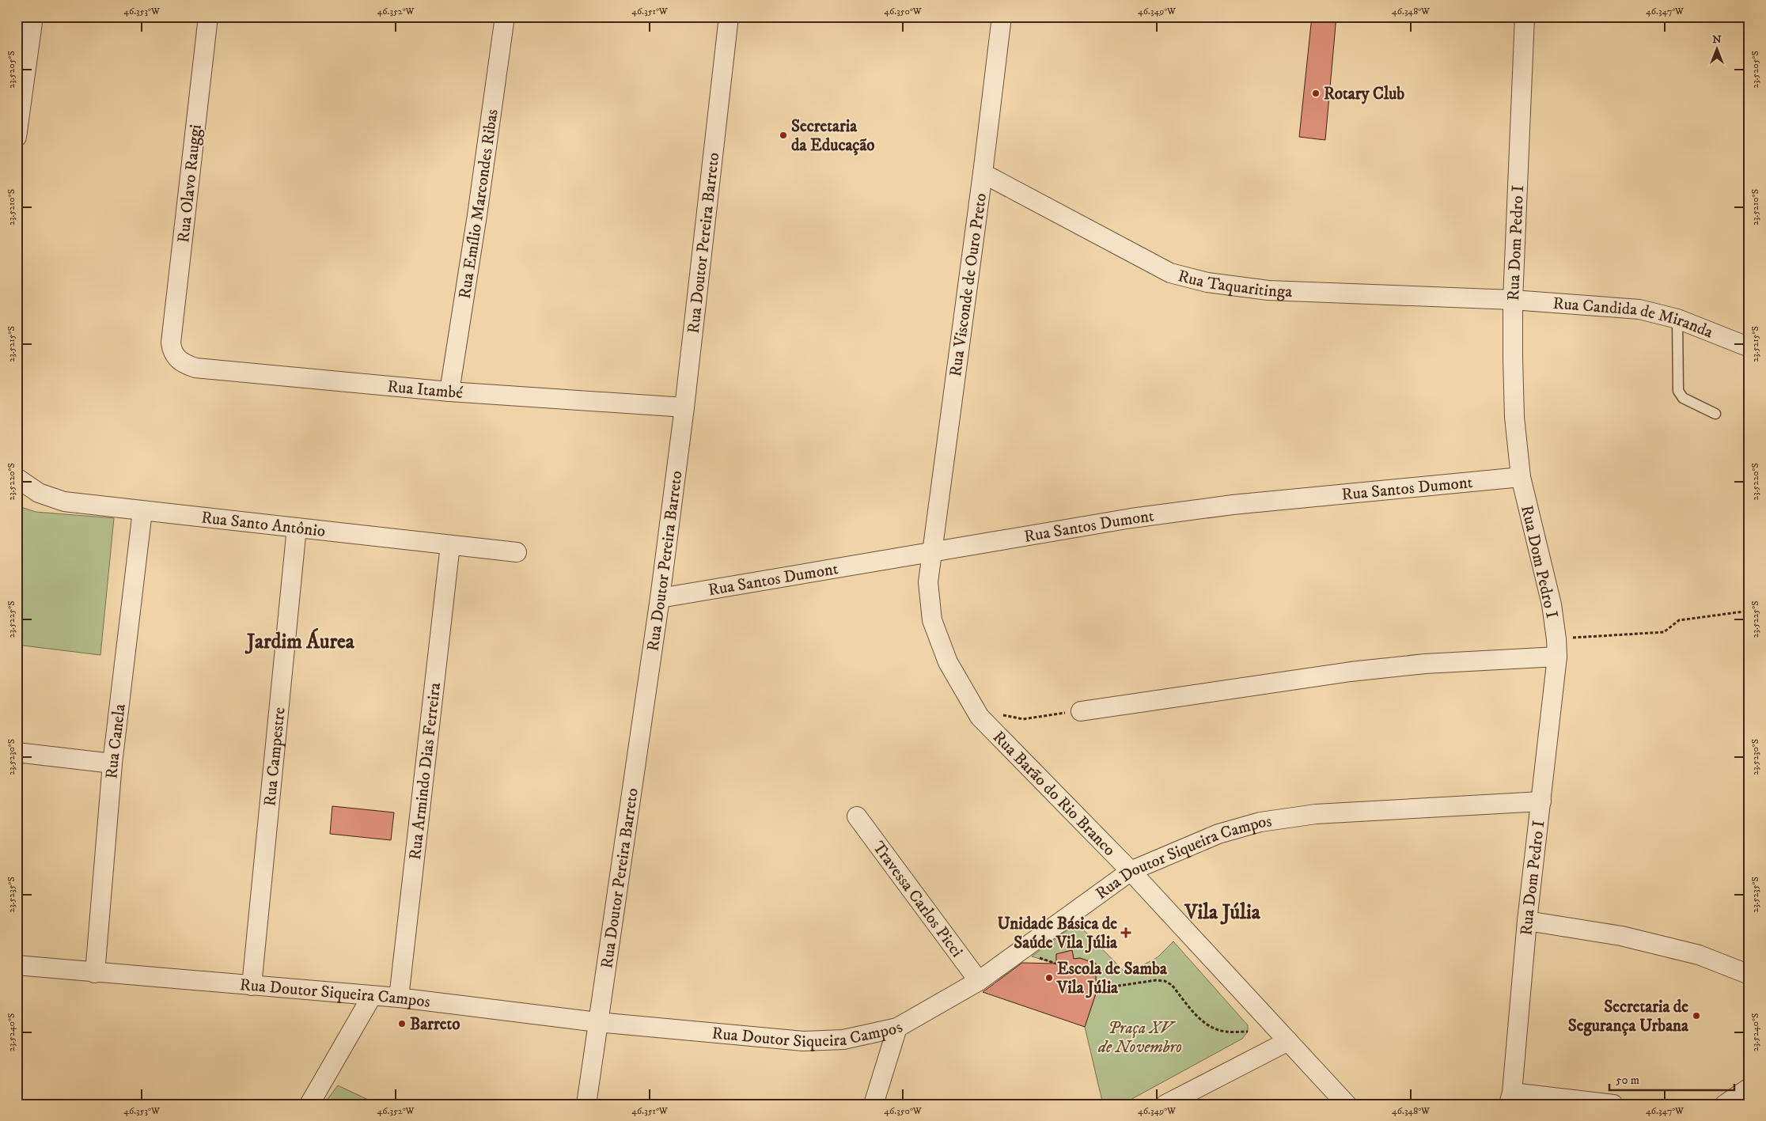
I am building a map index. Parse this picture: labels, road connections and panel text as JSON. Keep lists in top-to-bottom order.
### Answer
{
  "streets": {
    "street": [
      "Rua Olavo Rauggi",
      "Rua Emílio Marcondes Ribas",
      "Rua Doutor Pereira Barreto",
      "Rua Dom Pedro I",
      "Rua Taquaritinga",
      "Rua Visconde de Ouro Preto",
      "Rua Candida de Miranda",
      "Rua Itambé",
      "Rua Santos Dumont",
      "Rua Santo Antônio",
      "Rua Canela",
      "Rua Campestre",
      "Rua Armindo Dias Ferreira",
      "Rua Barão do Rio Branco",
      "Rua Doutor Siqueira Campos",
      "Travessa Carlos Picci"
    ]
  },
  "crossings": [
    ["Rua Olavo Rauggi", "Rua Itambé"],
    ["Rua Emílio Marcondes Ribas", "Rua Itambé"],
    ["Rua Doutor Pereira Barreto", "Rua Itambé"],
    ["Rua Doutor Pereira Barreto", "Rua Santos Dumont"],
    ["Rua Doutor Pereira Barreto", "Rua Doutor Siqueira Campos"],
    ["Rua Dom Pedro I", "Rua Taquaritinga"],
    ["Rua Dom Pedro I", "Rua Candida de Miranda"],
    ["Rua Dom Pedro I", "Rua Santos Dumont"],
    ["Rua Dom Pedro I", "Rua Doutor Siqueira Campos"],
    ["Rua Taquaritinga", "Rua Visconde de Ouro Preto"],
    ["Rua Taquaritinga", "Rua Candida de Miranda"],
    ["Rua Visconde de Ouro Preto", "Rua Santos Dumont"],
    ["Rua Visconde de Ouro Preto", "Rua Barão do Rio Branco"],
    ["Rua Santos Dumont", "Rua Barão do Rio Branco"],
    ["Rua Santo Antônio", "Rua Canela"],
    ["Rua Santo Antônio", "Rua Campestre"],
    ["Rua Santo Antônio", "Rua Armindo Dias Ferreira"],
    ["Rua Canela", "Rua Doutor Siqueira Campos"],
    ["Rua Campestre", "Rua Doutor Siqueira Campos"],
    ["Rua Armindo Dias Ferreira", "Rua Doutor Siqueira Campos"],
    ["Rua Barão do Rio Branco", "Rua Doutor Siqueira Campos"],
    ["Rua Doutor Siqueira Campos", "Travessa Carlos Picci"]
  ],
  "districts": ["Jardim Áurea", "Vila Júlia"],
  "parks": ["Praça XV de Novembro"],
  "places": {
    "other": [
      "Rotary Club",
      "Secretaria da Educação",
      "Escola de Samba Vila Júlia",
      "Secretaria de Segurança Urbana",
      "Barreto"
    ],
    "health": ["Unidade Básica de Saúde Vila Júlia"]
  },
  "scale_bar": "50 m",
  "north": "top",
  "coordinates": [
    "46.353°W",
    "46.352°W",
    "46.351°W",
    "46.350°W",
    "46.349°W",
    "46.348°W",
    "46.347°W",
    "23.5205°S",
    "23.5210°S",
    "23.5215°S",
    "23.5220°S",
    "23.5225°S",
    "23.5230°S",
    "23.5235°S",
    "23.5240°S"
  ]
}
